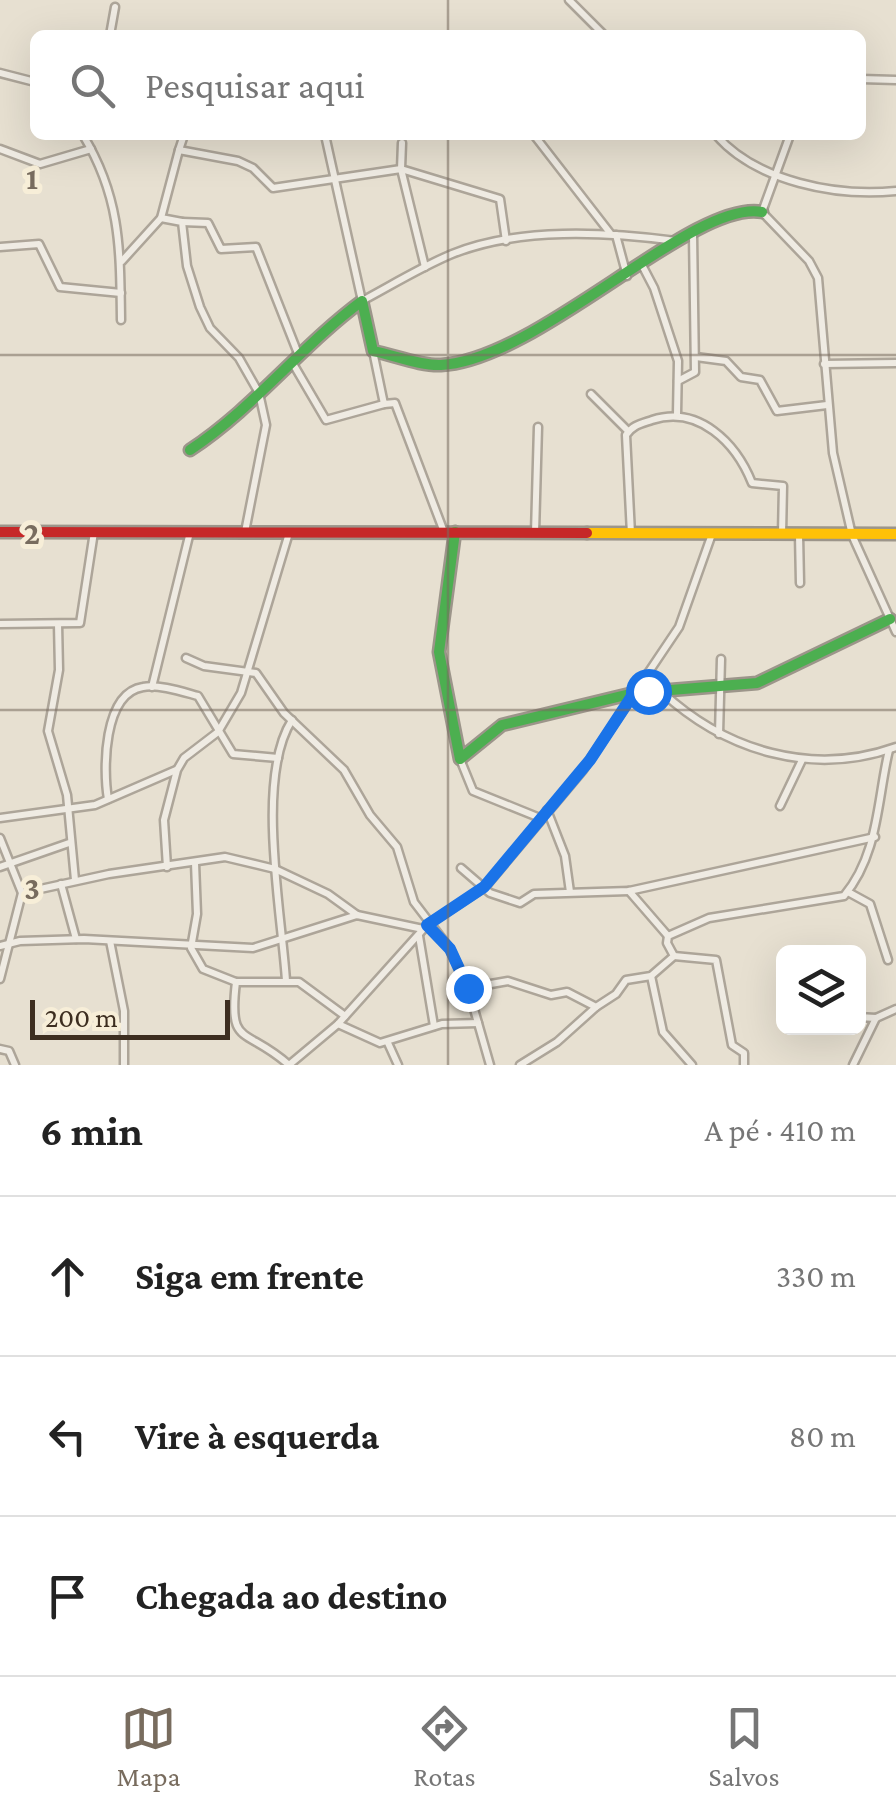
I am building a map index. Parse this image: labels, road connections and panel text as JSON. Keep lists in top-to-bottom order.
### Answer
{
  "scale_bar": "200 m",
  "page": {
    "search": "Pesquisar aqui",
    "scale": "200 m",
    "heading": ["6 min", "A pé · 410 m"],
    "list": [
      ["Siga em frente", "330 m"],
      ["Vire à esquerda", "80 m"],
      "Chegada ao destino"
    ],
    "nav": ["Mapa", "Rotas", "Salvos"]
  },
  "grid": {
    "rows": ["1", "2", "3"]
  }
}
